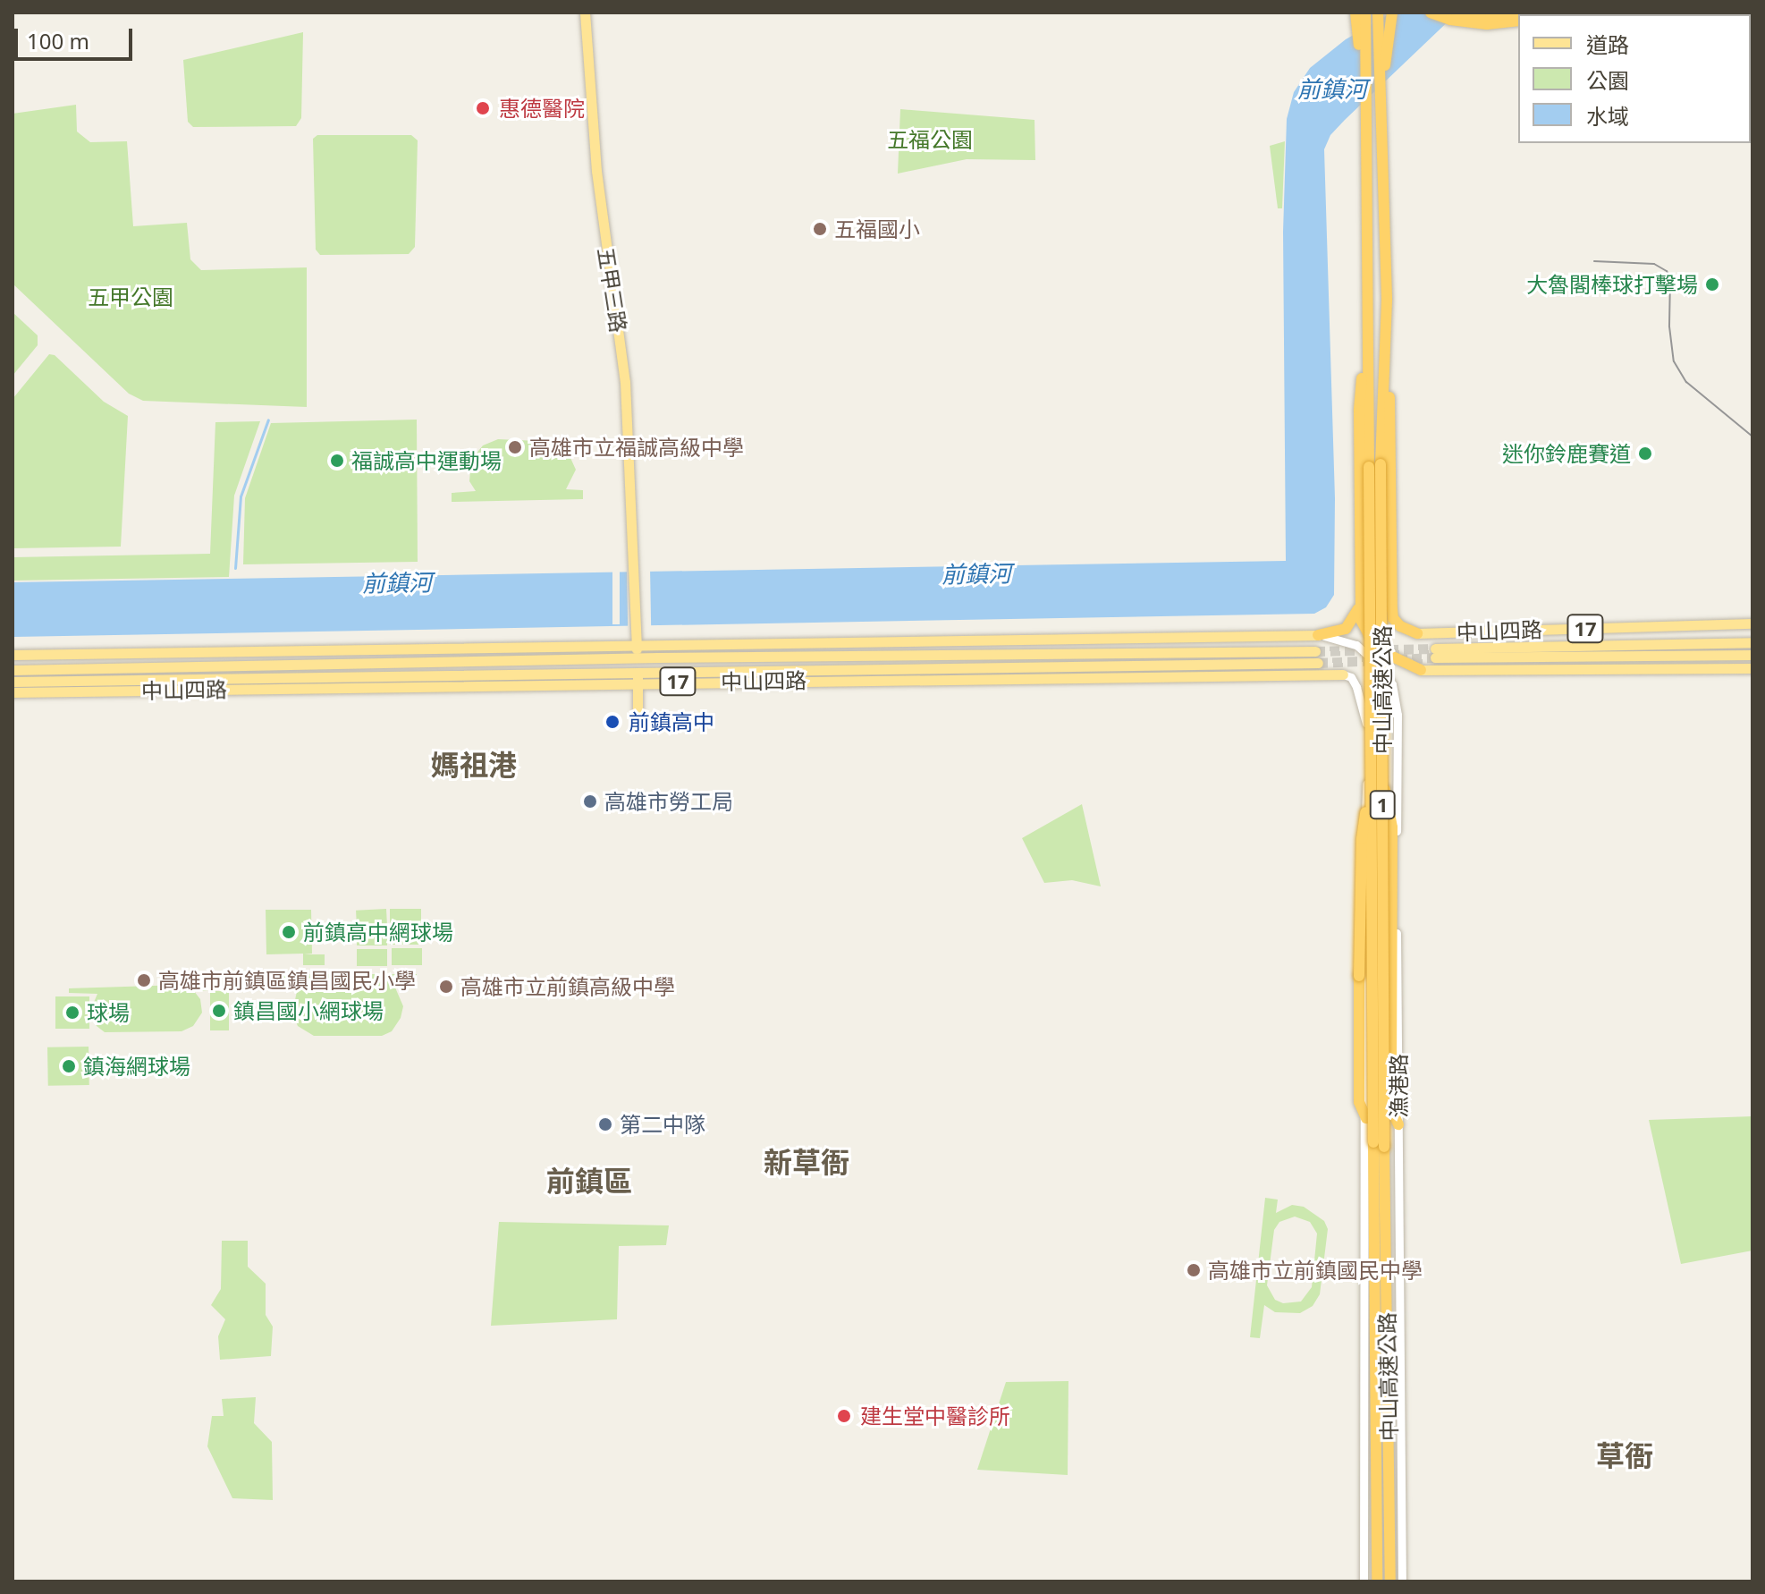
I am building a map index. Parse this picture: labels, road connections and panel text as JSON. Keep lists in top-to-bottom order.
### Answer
{
  "streets": {
    "highway": ["中山高速公路", "1"],
    "main road": ["五甲三路", "17", "中山四路"],
    "street": ["漁港路"]
  },
  "crossings": [
    ["五甲三路", "中山四路"],
    ["中山四路", "漁港路"]
  ],
  "districts": [
    "媽祖港",
    "新草衙",
    "前鎮區",
    "草衙"
  ],
  "water": ["前鎮河"],
  "parks": ["五福公園", "五甲公園"],
  "places": [
    "惠德醫院",
    "五福國小",
    "大魯閣棒球打擊場",
    "高雄市立福誠高級中學",
    "迷你鈴鹿賽道",
    "福誠高中運動場",
    "前鎮高中",
    "高雄市勞工局",
    "前鎮高中網球場",
    "高雄市前鎮區鎮昌國民小學",
    "高雄市立前鎮高級中學",
    "鎮昌國小網球場",
    "球場",
    "鎮海網球場",
    "第二中隊",
    "高雄市立前鎮國民中學",
    "建生堂中醫診所"
  ],
  "legend": ["道路", "公園", "水域"],
  "scale_bar": "100 m"
}
